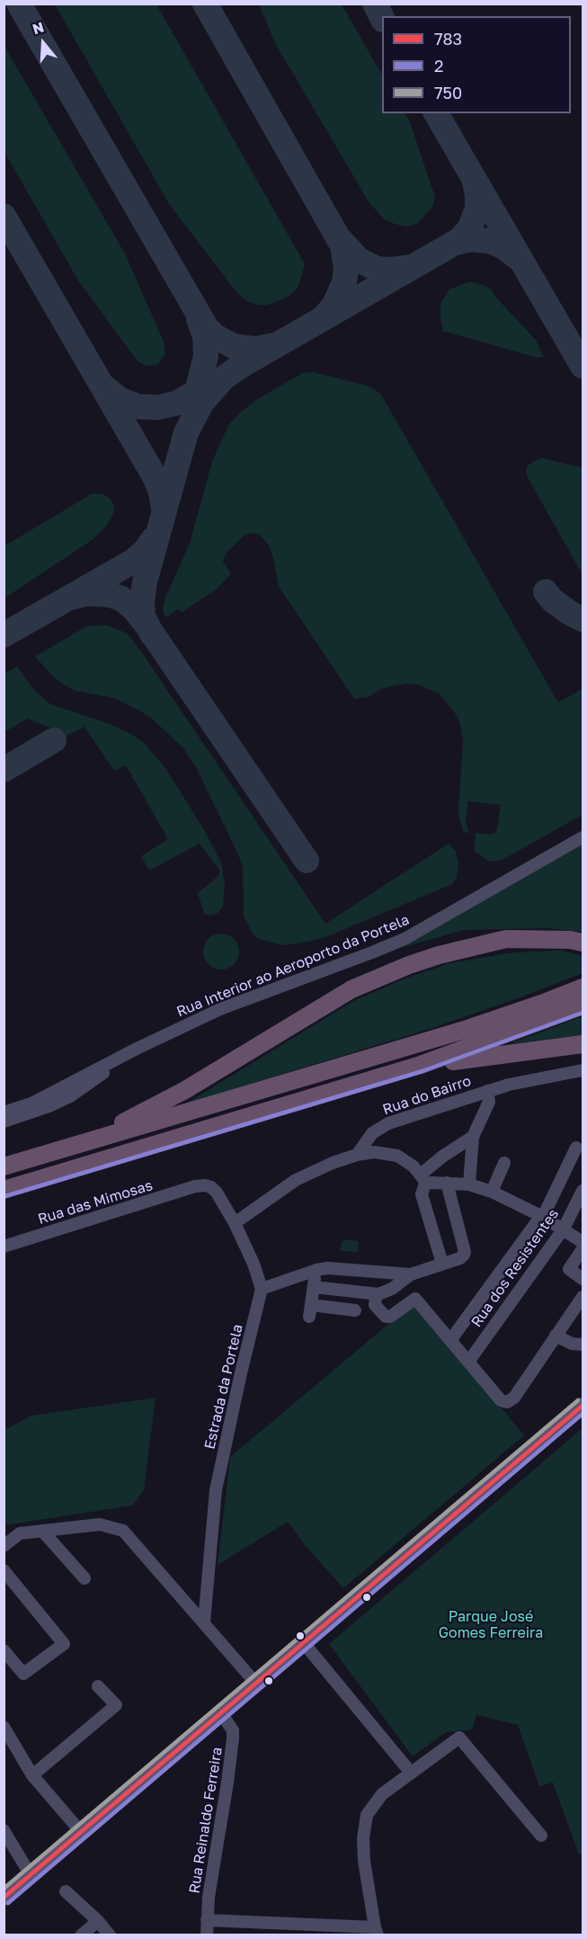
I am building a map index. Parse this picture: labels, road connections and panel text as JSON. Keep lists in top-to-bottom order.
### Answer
{
  "streets": {
    "street": [
      "Rua Interior ao Aeroporto da Portela",
      "Rua do Bairro",
      "Rua das Mimosas",
      "Rua dos Resistentes",
      "Estrada da Portela",
      "Rua Reinaldo Ferreira"
    ]
  },
  "crossings": [
    ["Rua das Mimosas", "Estrada da Portela"]
  ],
  "parks": ["Parque José Gomes Ferreira"],
  "lines": ["transit line 2", "transit line 750", "transit line 783"],
  "legend": ["783", "2", "750"],
  "north": "top"
}
